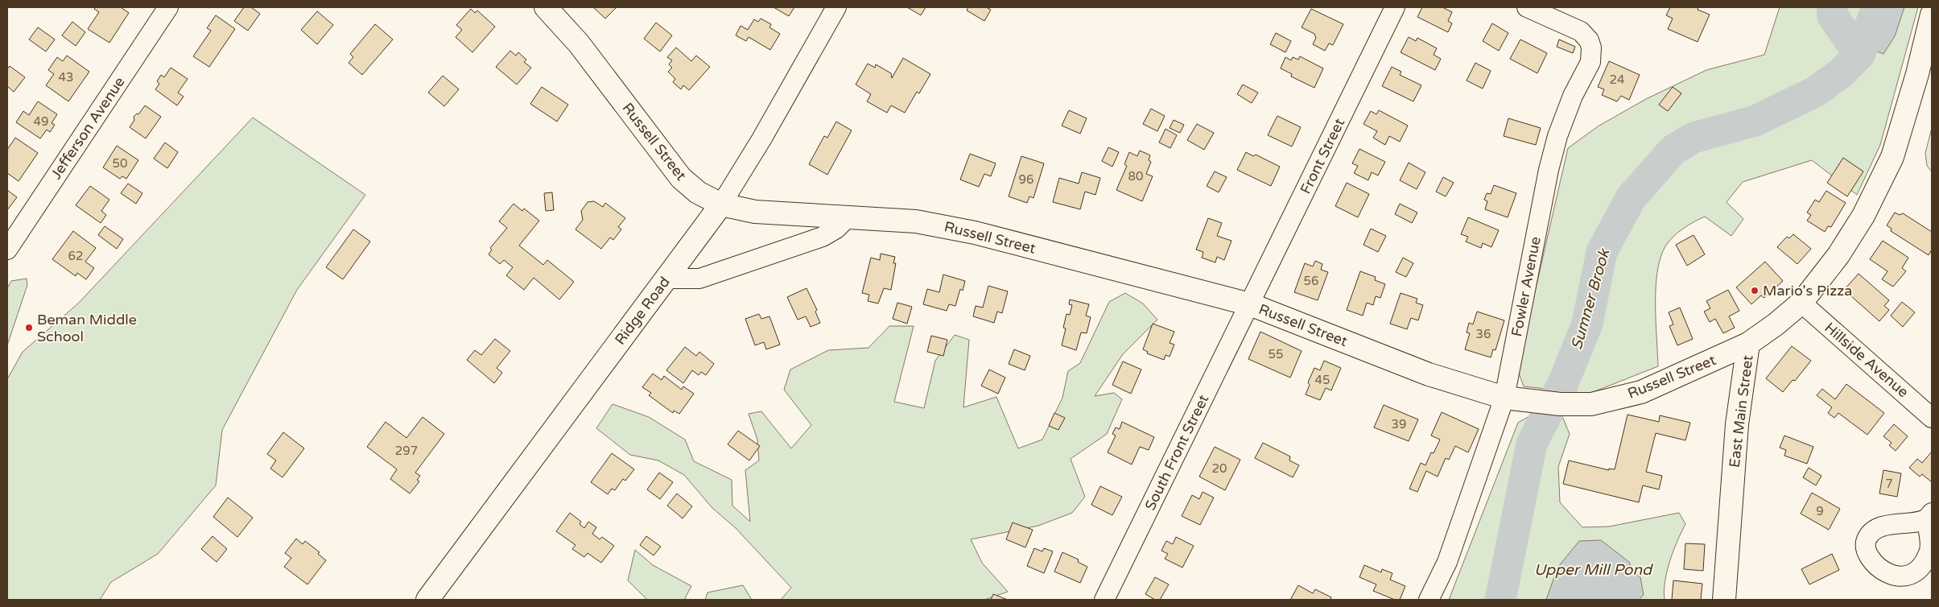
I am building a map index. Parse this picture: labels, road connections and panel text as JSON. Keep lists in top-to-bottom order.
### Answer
{
  "streets": {
    "main road": ["Russell Street", "Ridge Road", "East Main Street"],
    "street": [
      "Jefferson Avenue",
      "Front Street",
      "Fowler Avenue",
      "Hillside Avenue",
      "South Front Street"
    ]
  },
  "crossings": [
    ["Russell Street", "Front Street"],
    ["Russell Street", "Fowler Avenue"],
    ["Russell Street", "Ridge Road"],
    ["Russell Street", "East Main Street"],
    ["Russell Street", "South Front Street"],
    ["Front Street", "South Front Street"],
    ["Hillside Avenue", "East Main Street"]
  ],
  "water": ["Sumner Brook", "Upper Mill Pond"],
  "places": ["Mario's Pizza", "Beman Middle School"],
  "house_numbers": [
    "43",
    "24",
    "49",
    "50",
    "80",
    "96",
    "62",
    "56",
    "36",
    "55",
    "45",
    "39",
    "297",
    "20",
    "7",
    "9"
  ]
}
